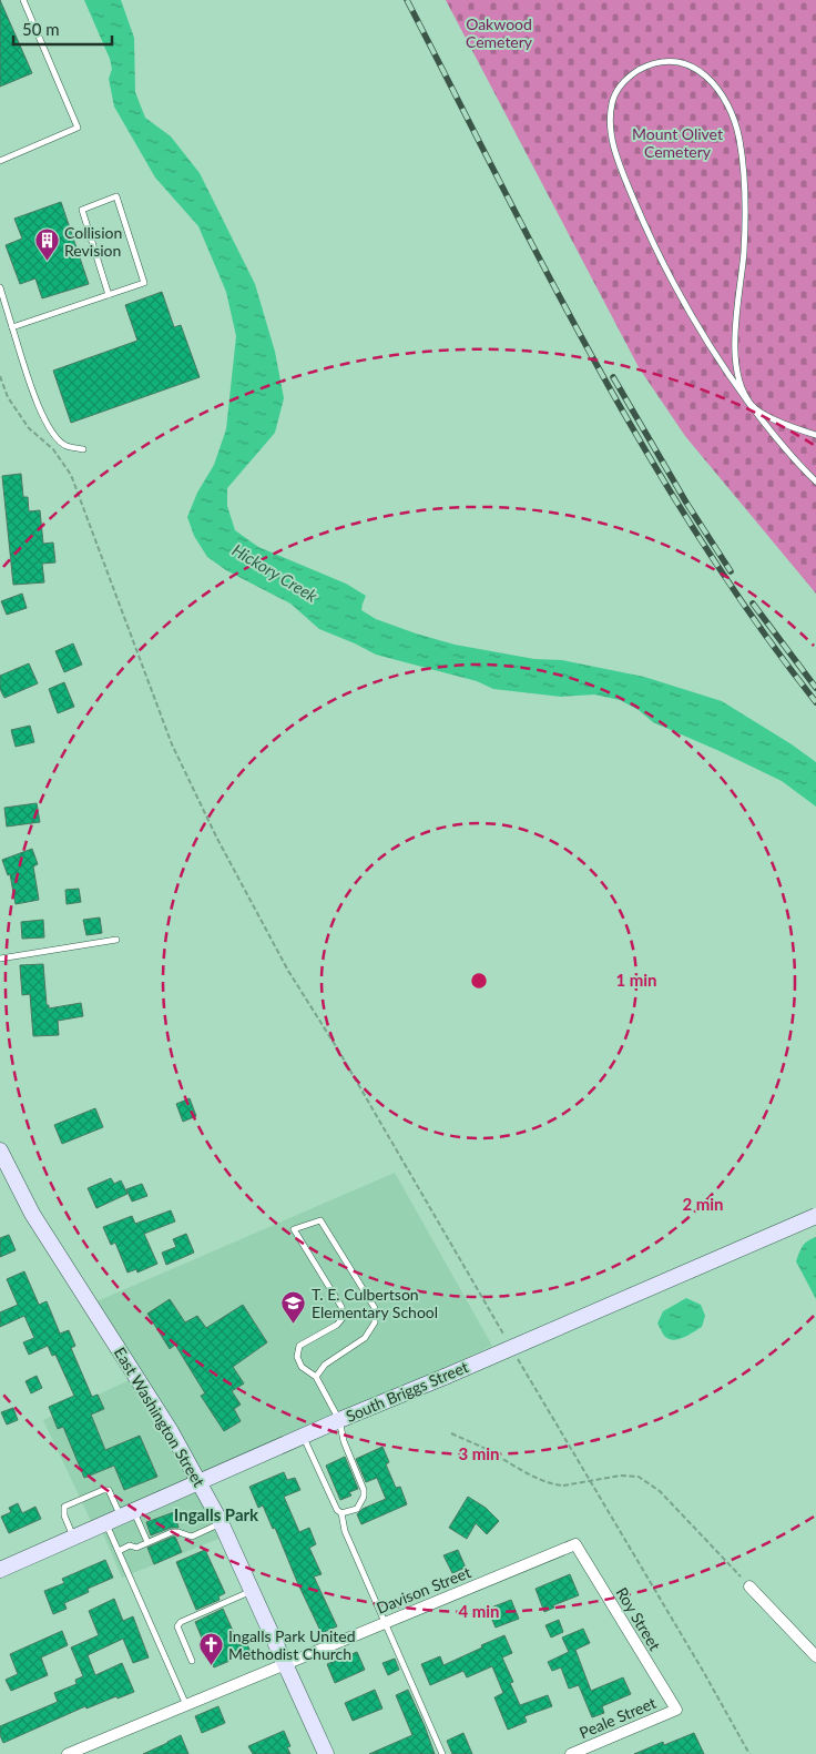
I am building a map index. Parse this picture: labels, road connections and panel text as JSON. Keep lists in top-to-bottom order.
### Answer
{
  "streets": {
    "street": [
      "South Briggs Street",
      "East Washington Street",
      "Davison Street",
      "Roy Street",
      "Peale Street"
    ]
  },
  "crossings": [
    ["South Briggs Street", "East Washington Street"],
    ["East Washington Street", "Davison Street"],
    ["Davison Street", "Roy Street"],
    ["Roy Street", "Peale Street"]
  ],
  "districts": ["Ingalls Park"],
  "water": ["Hickory Creek"],
  "parks": ["Oakwood Cemetery", "Mount Olivet Cemetery"],
  "places": {
    "building": ["Collision Revision"],
    "school or university": ["T. E. Culbertson Elementary School"],
    "church": ["Ingalls Park United Methodist Church"]
  },
  "scale_bar": "50 m",
  "rings": [
    "1 min",
    "2 min",
    "3 min",
    "4 min"
  ]
}
